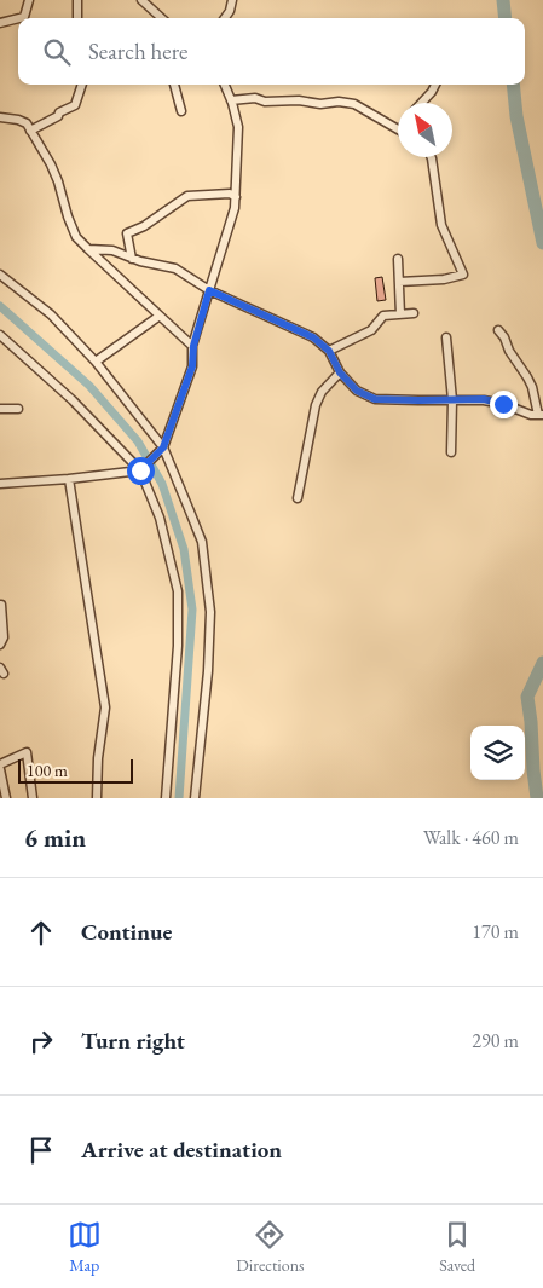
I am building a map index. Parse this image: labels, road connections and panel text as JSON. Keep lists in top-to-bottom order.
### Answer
{
  "scale_bar": "100 m",
  "north": "top left",
  "page": {
    "search": "Search here",
    "scale": "100 m",
    "heading": ["6 min", "Walk · 460 m"],
    "list": [
      ["Continue", "170 m"],
      ["Turn right", "290 m"],
      "Arrive at destination"
    ],
    "nav": ["Map", "Directions", "Saved"]
  }
}
